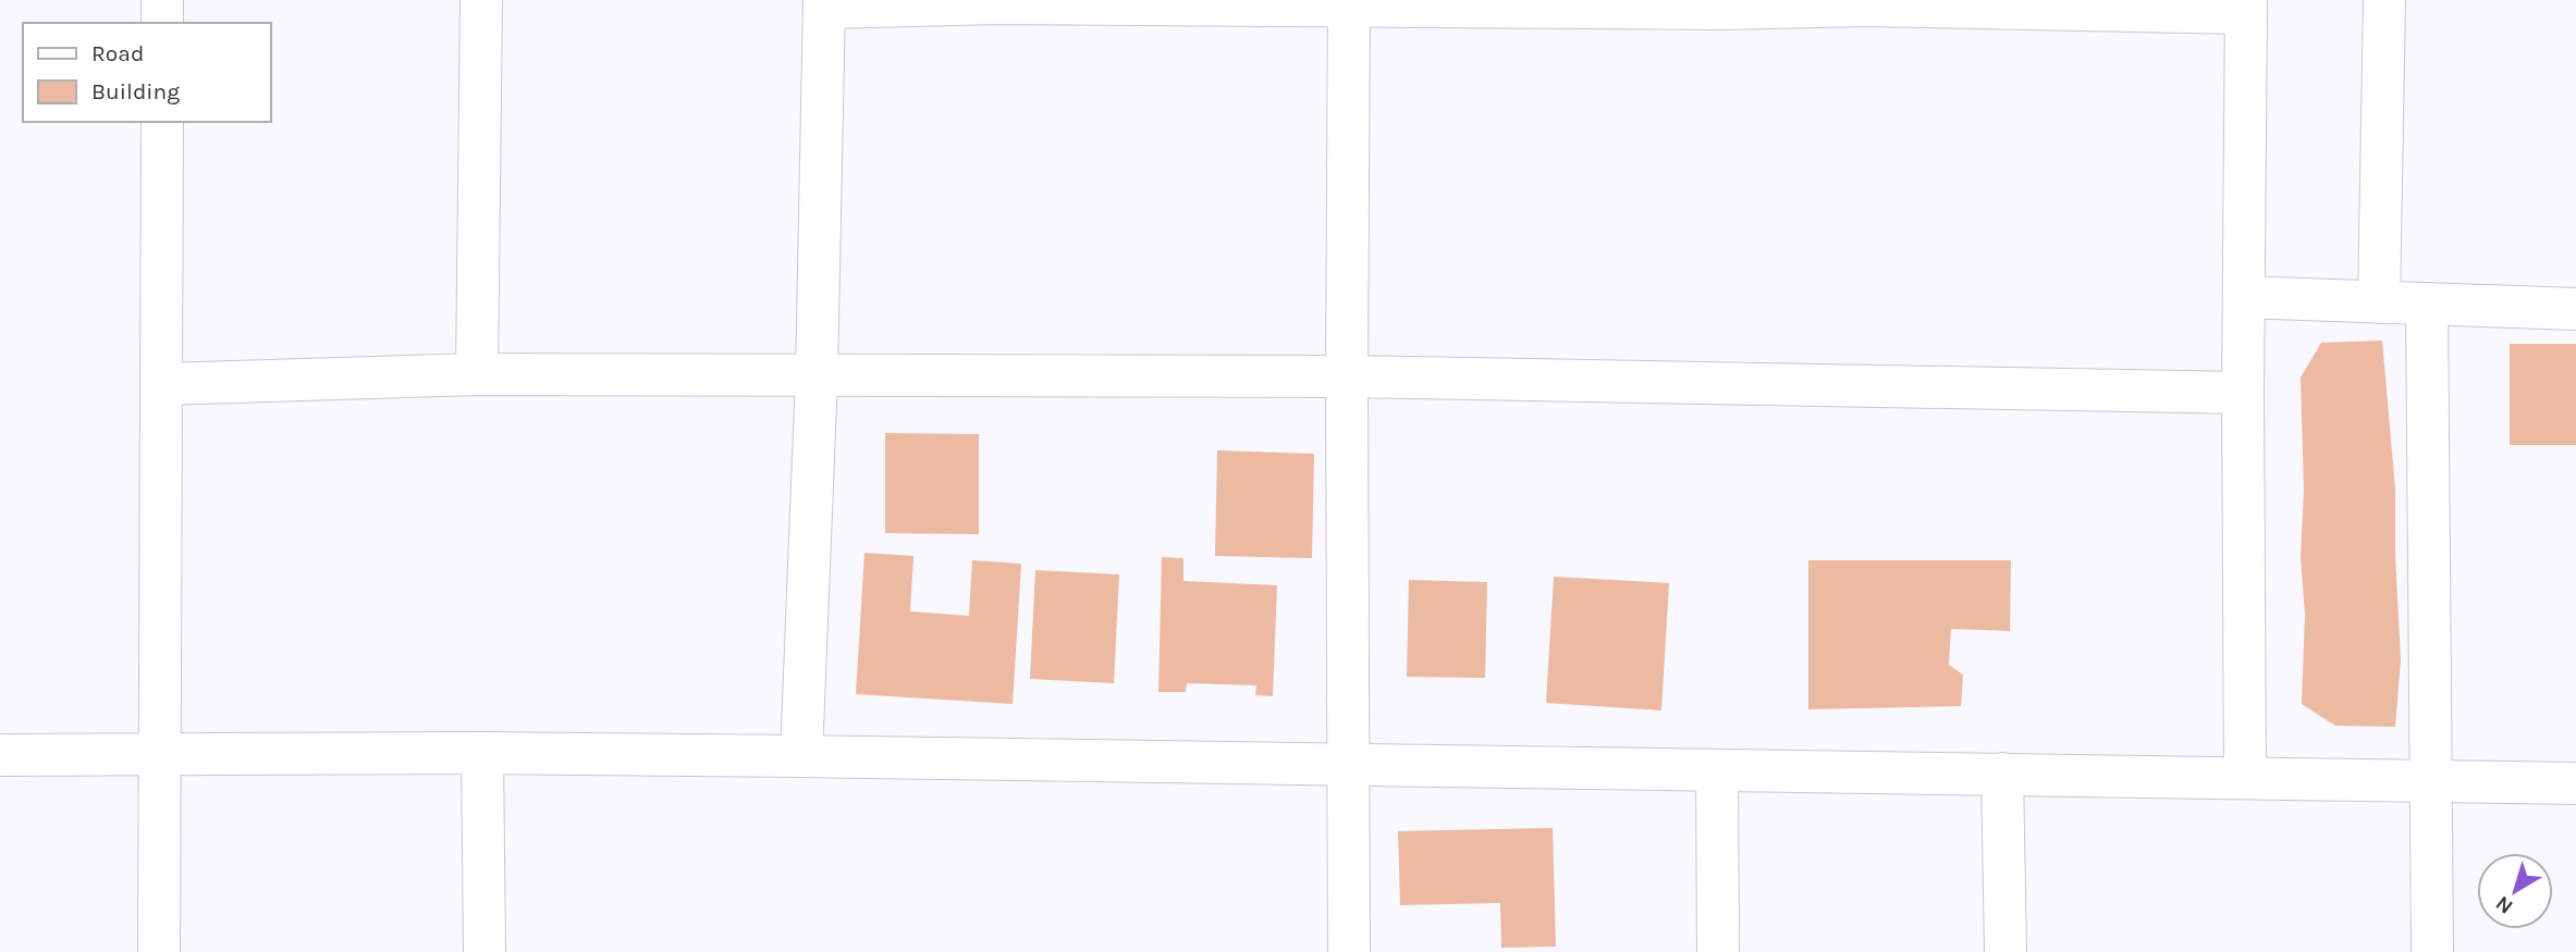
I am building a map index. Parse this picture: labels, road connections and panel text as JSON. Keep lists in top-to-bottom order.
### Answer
{
  "legend": ["Road", "Building"],
  "north": "bottom left"
}
